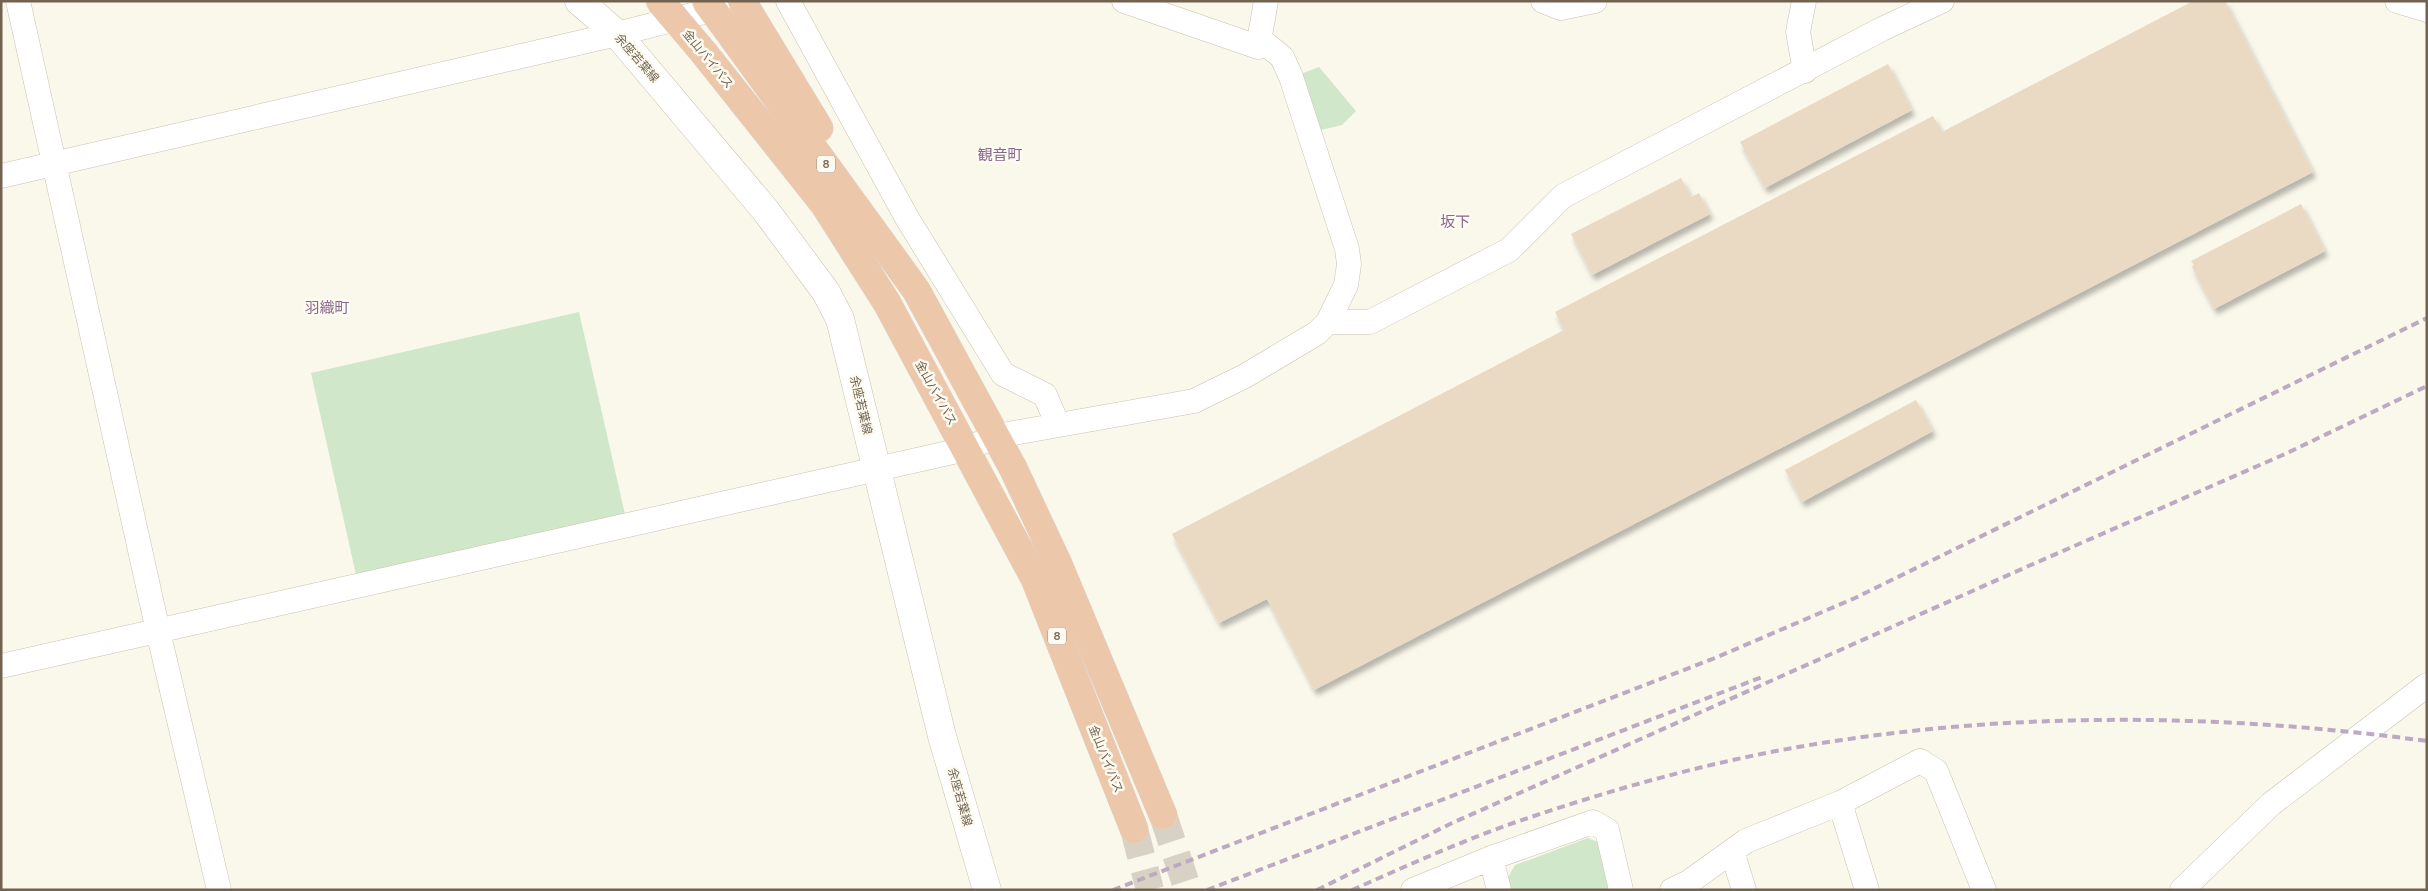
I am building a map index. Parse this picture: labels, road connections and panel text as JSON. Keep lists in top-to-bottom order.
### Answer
{
  "streets": {
    "highway": ["金山バイパス", "8"],
    "main road": ["余座若葉線"]
  },
  "districts": ["観音町", "坂下", "羽織町"]
}
